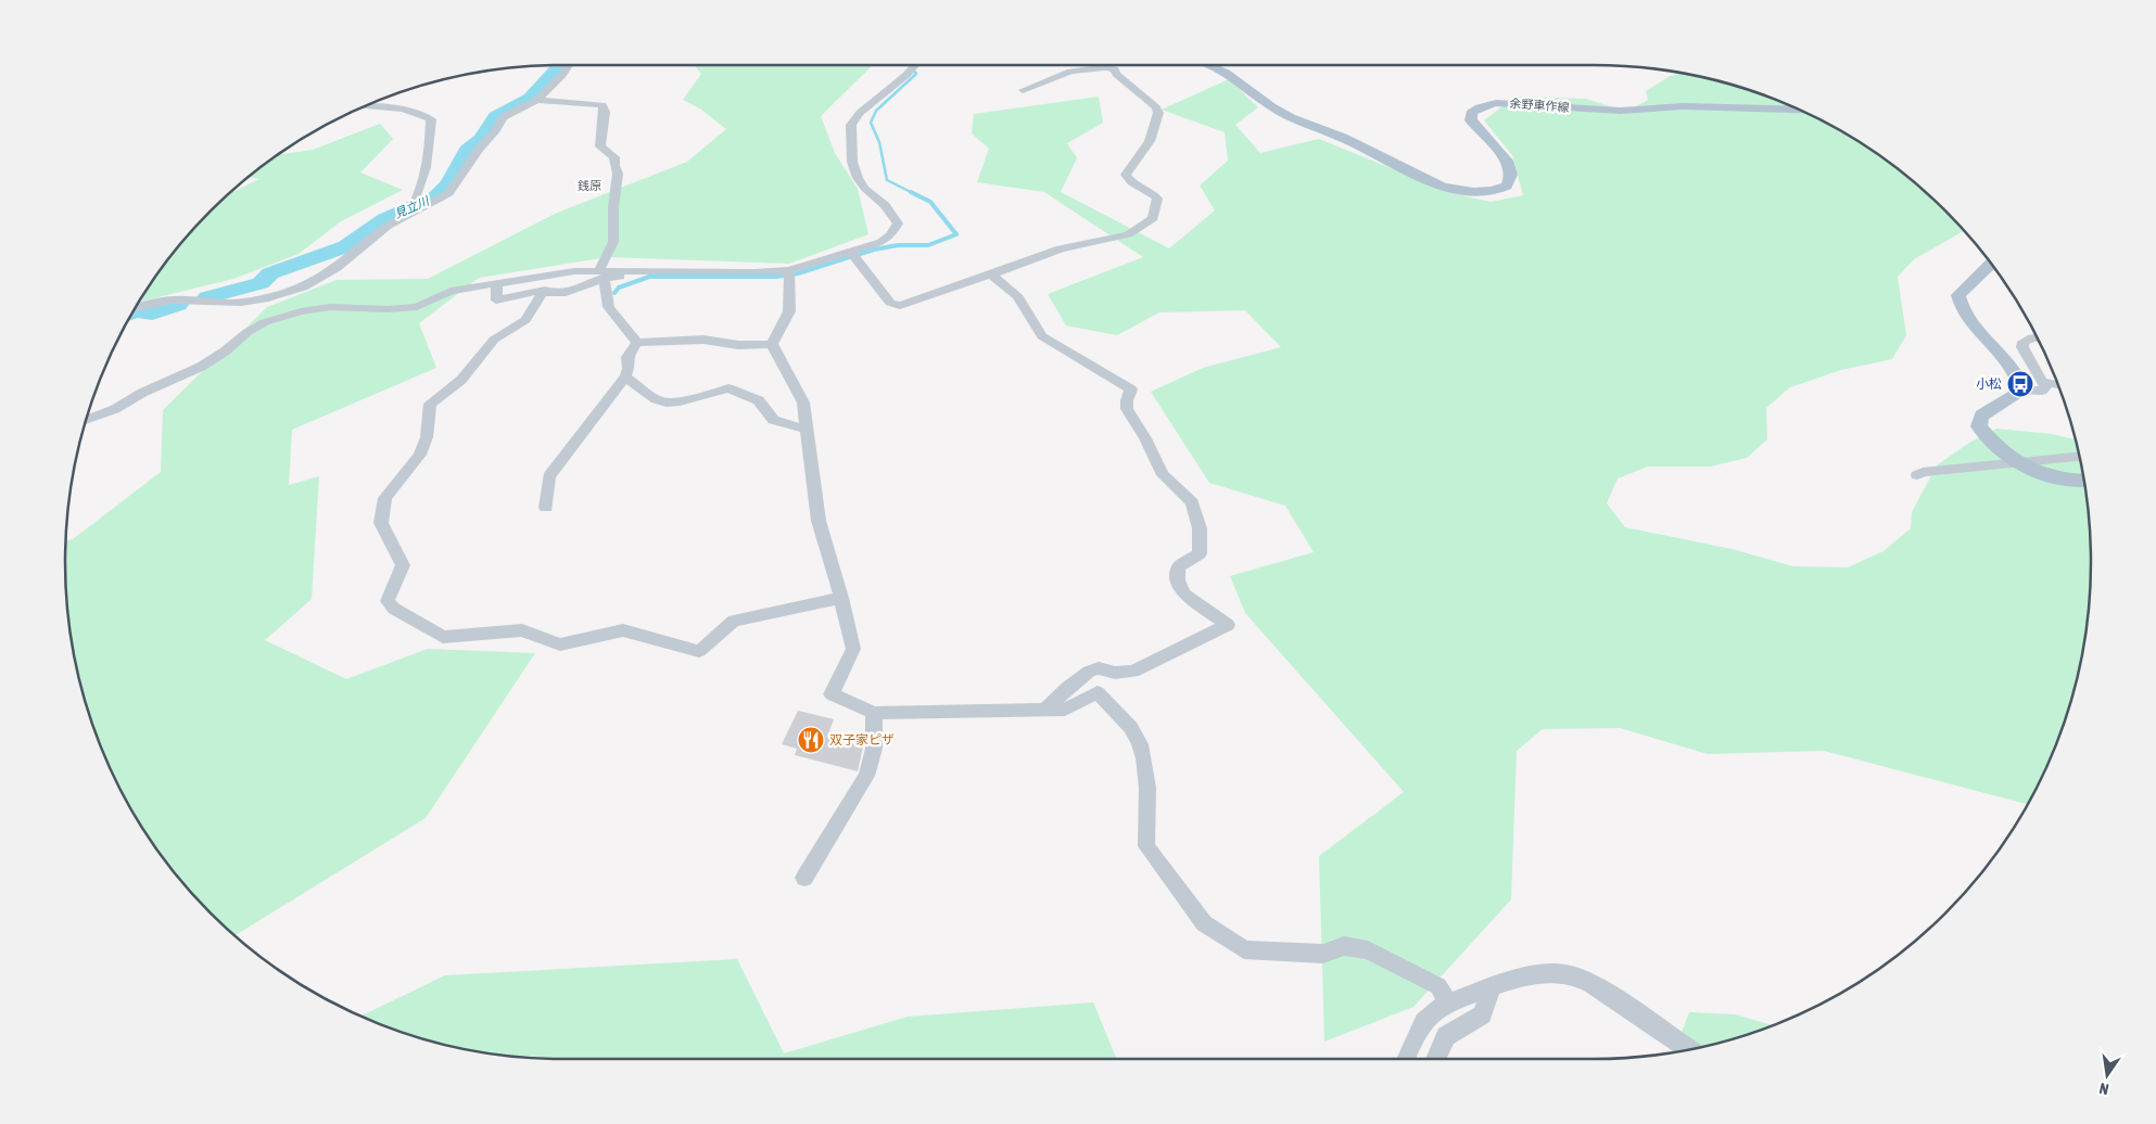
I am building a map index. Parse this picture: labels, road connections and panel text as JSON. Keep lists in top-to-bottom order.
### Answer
{
  "streets": {
    "main road": ["余野車作線"]
  },
  "districts": ["銭原"],
  "water": ["見立川"],
  "places": {
    "bus stop": ["小松"],
    "restaurant": ["双子家ピザ"]
  },
  "north": "bottom"
}
